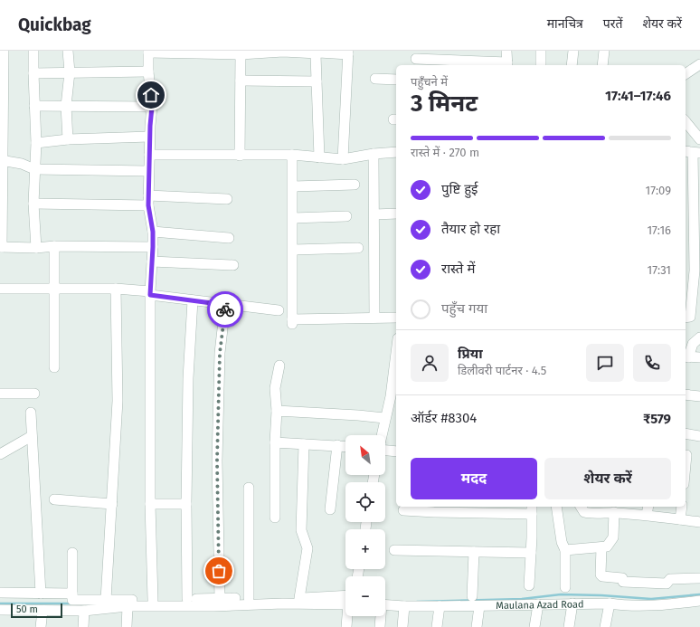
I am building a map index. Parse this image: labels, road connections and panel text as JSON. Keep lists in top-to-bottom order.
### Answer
{
  "streets": {
    "street": ["Maulana Azad Road"]
  },
  "scale_bar": "50 m",
  "north": "top left",
  "page": {
    "header": "Quickbag",
    "nav": ["मानचित्र", "परतें", "शेयर करें"],
    "heading": ["3 मिनट", "पहुँचने में", "17:41–17:46"],
    "panel": [
      "प्रिया",
      "डिलीवरी पार्टनर · 4.5",
      "ऑर्डर #8304",
      "₹579"
    ],
    "bar": "रास्ते में · 270 m",
    "list": [
      ["पुष्टि हुई", "17:09"],
      ["तैयार हो रहा", "17:16"],
      ["रास्ते में", "17:31"],
      "पहुँच गया"
    ],
    "map_buttons": ["+", "−"],
    "buttons": ["मदद", "शेयर करें"],
    "scale": "50 m"
  }
}
